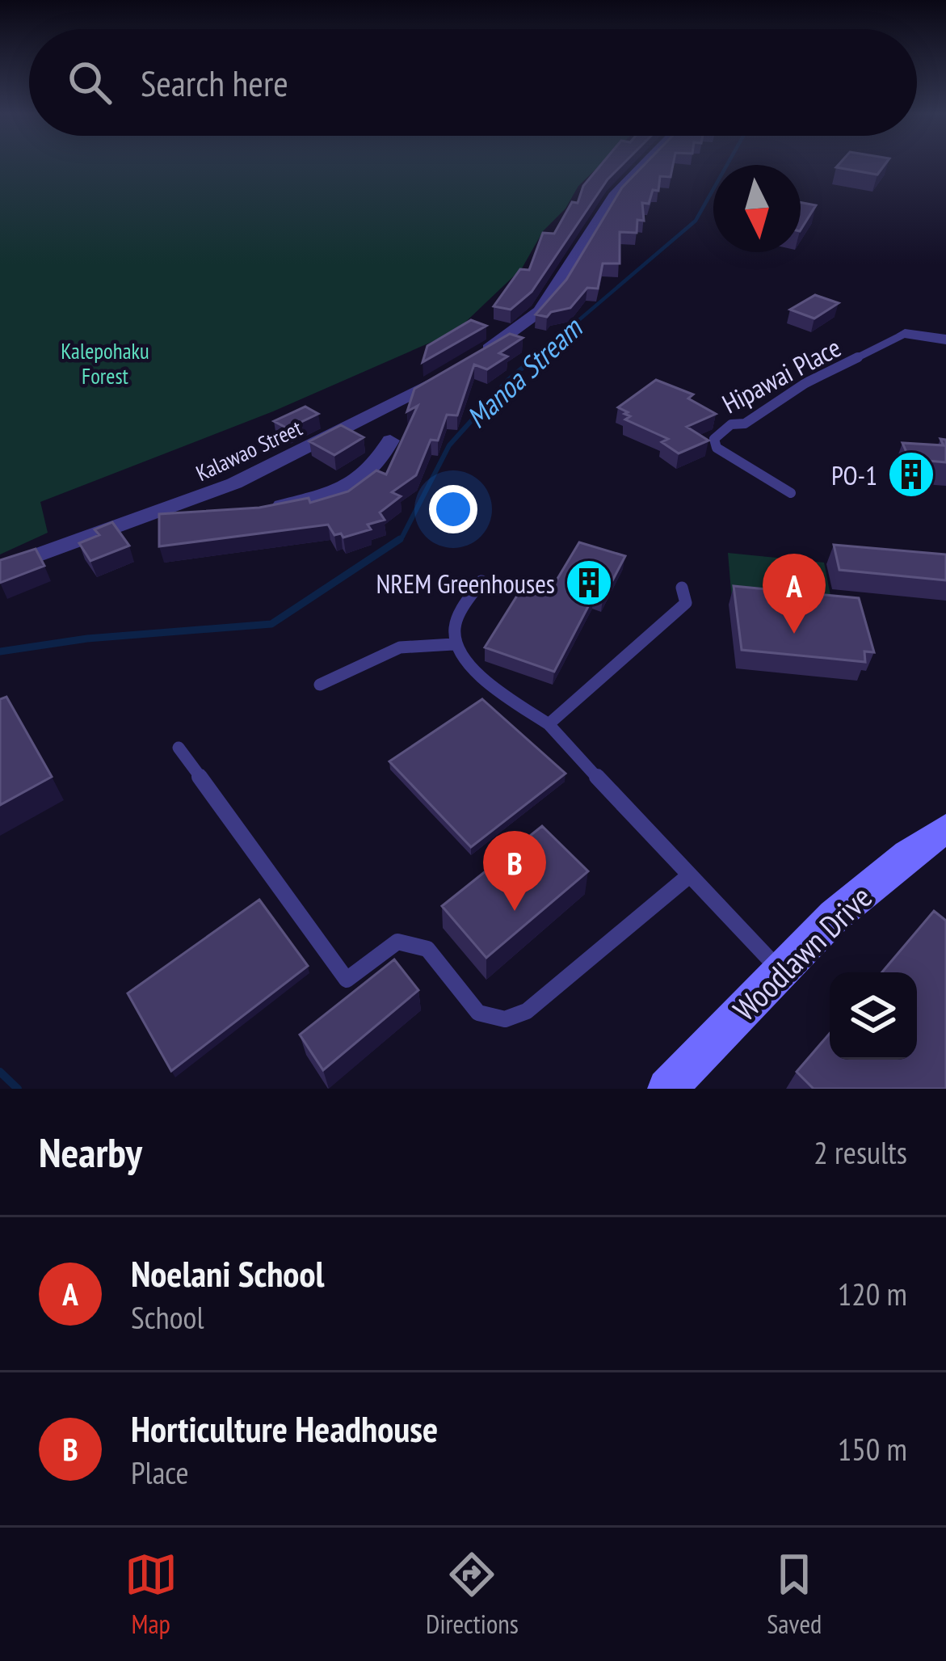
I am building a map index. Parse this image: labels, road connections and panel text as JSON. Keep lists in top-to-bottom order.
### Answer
{
  "streets": {
    "street": ["Kalawao Street", "Woodlawn Drive"],
    "lane": ["Hipawai Place"]
  },
  "water": ["Manoa Stream"],
  "parks": ["Kalepohaku Forest"],
  "places": {
    "building": ["PO-1", "NREM Greenhouses"]
  },
  "north": "bottom",
  "page": {
    "search": "Search here",
    "pins": ["A", "B"],
    "heading": ["Nearby", "2 results"],
    "list": [
      {
        "mark": "A",
        "name": "Noelani School",
        "note": "School",
        "value": "120 m"
      },
      {
        "mark": "B",
        "name": "Horticulture Headhouse",
        "note": "Place",
        "value": "150 m"
      }
    ],
    "nav": ["Map", "Directions", "Saved"]
  }
}
